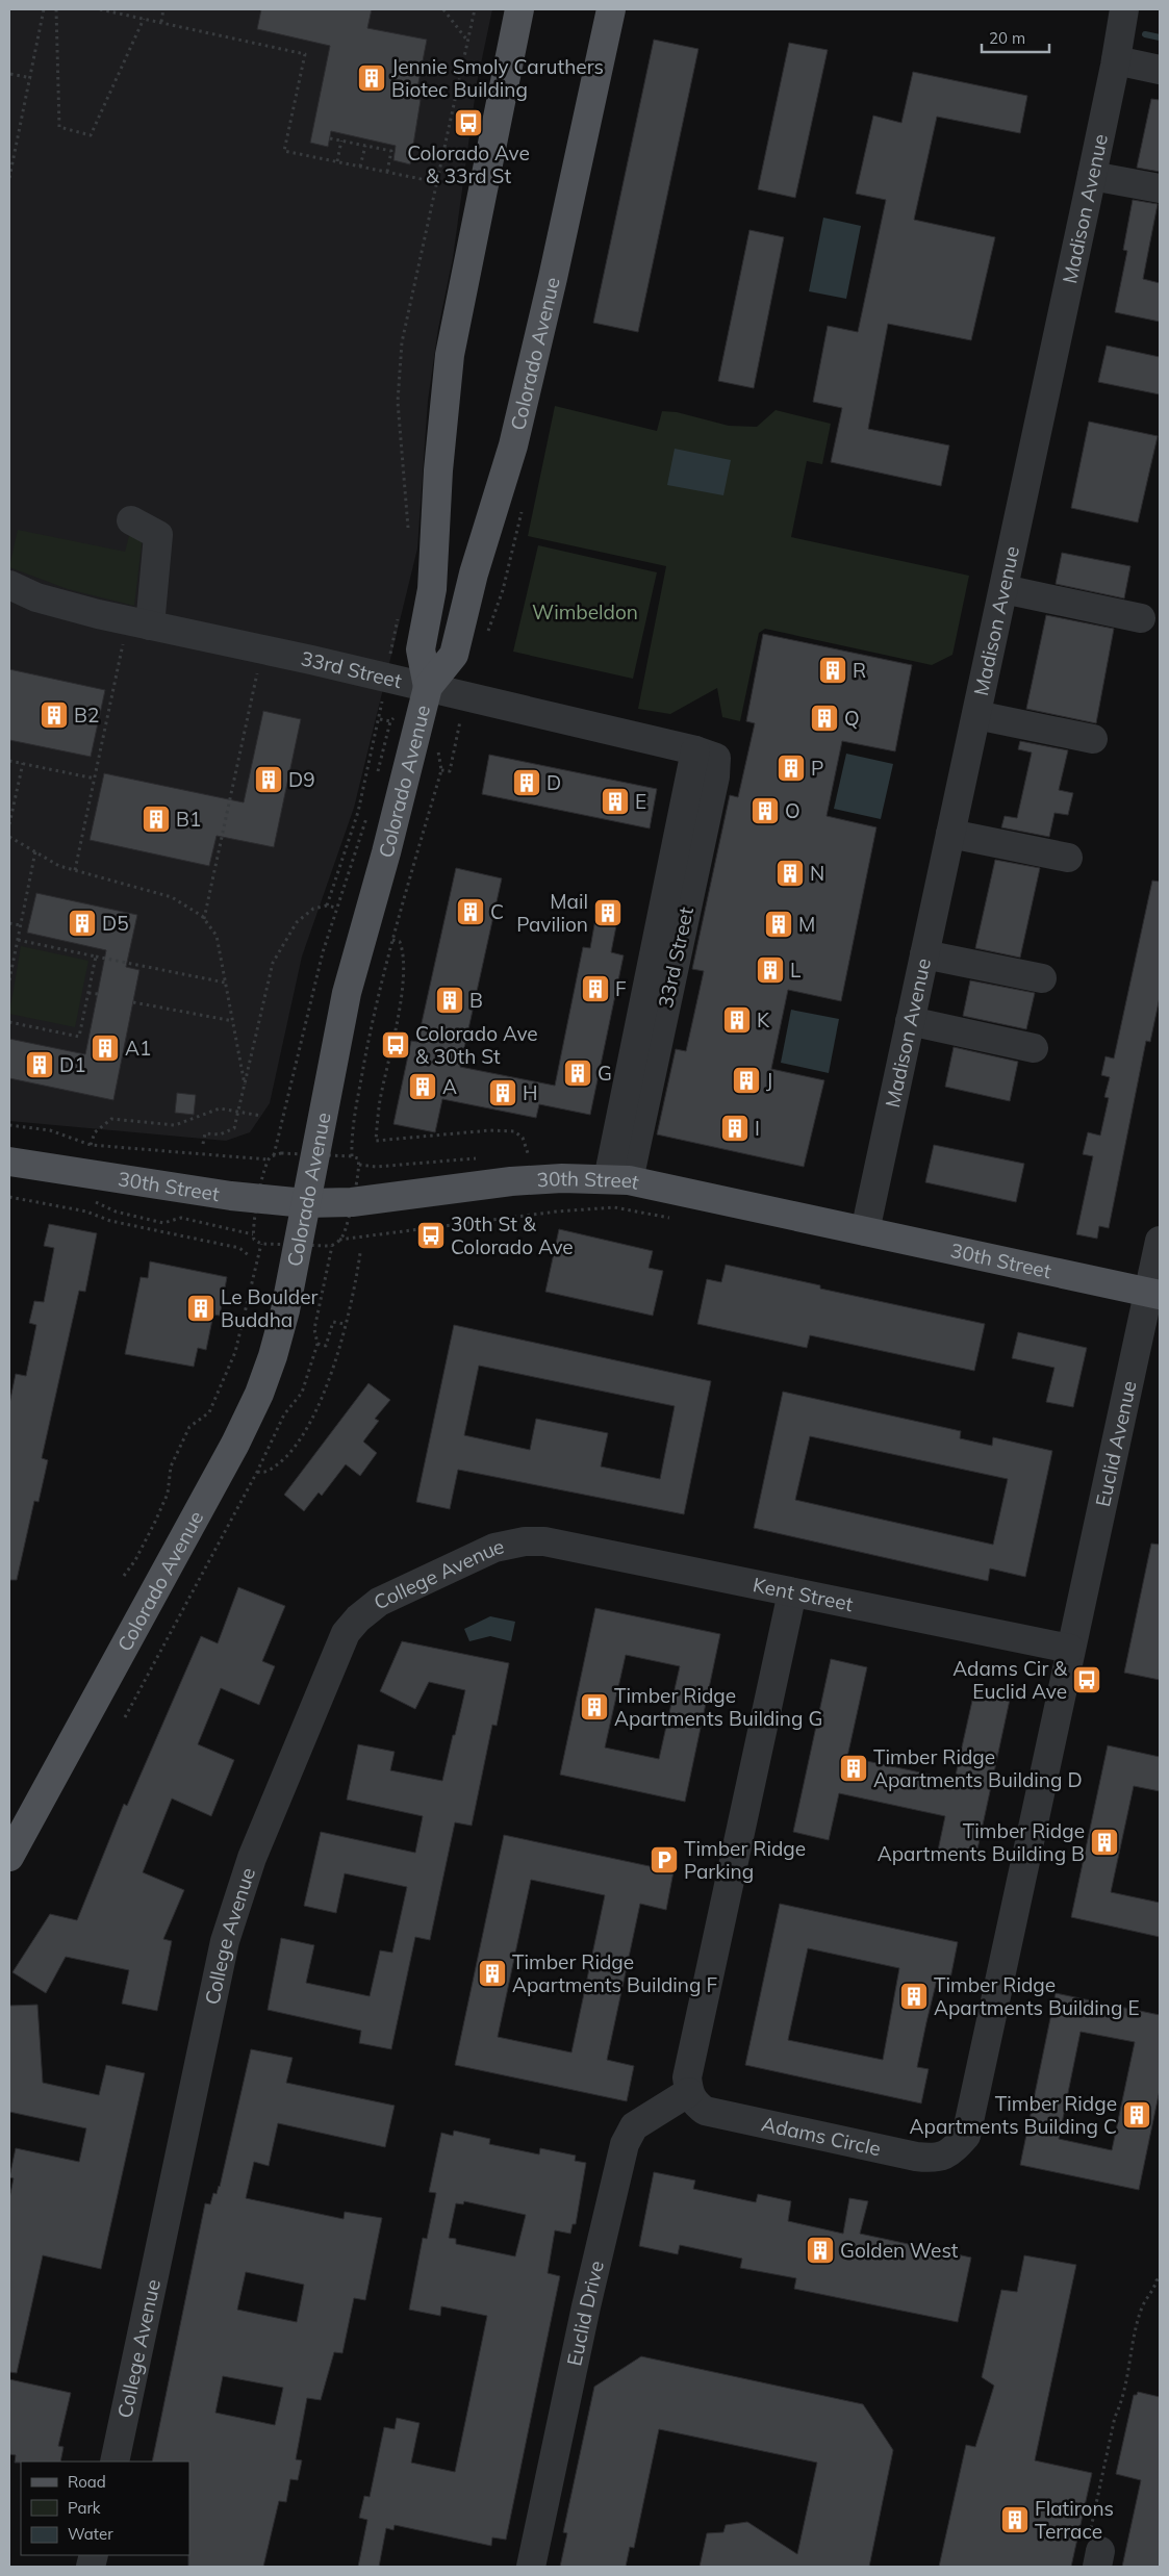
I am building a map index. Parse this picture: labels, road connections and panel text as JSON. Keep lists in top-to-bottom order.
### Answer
{
  "streets": {
    "main road": ["Colorado Avenue", "30th Street"],
    "street": [
      "Madison Avenue",
      "33rd Street",
      "Euclid Avenue",
      "College Avenue",
      "Kent Street",
      "Adams Circle",
      "Euclid Drive"
    ]
  },
  "crossings": [
    ["Madison Avenue", "30th Street"],
    ["Colorado Avenue", "33rd Street"],
    ["Colorado Avenue", "30th Street"],
    ["33rd Street", "30th Street"],
    ["30th Street", "Euclid Avenue"],
    ["Euclid Avenue", "Kent Street"],
    ["Euclid Avenue", "Adams Circle"],
    ["College Avenue", "Kent Street"],
    ["Kent Street", "Adams Circle"],
    ["Adams Circle", "Euclid Drive"]
  ],
  "parks": ["Wimbeldon"],
  "places": {
    "building": [
      "Jennie Smoly Caruthers Biotec Building",
      "R",
      "B2",
      "Q",
      "P",
      "D9",
      "D",
      "E",
      "O",
      "B1",
      "N",
      "C",
      "Mail Pavilion",
      "D5",
      "M",
      "L",
      "F",
      "B",
      "K",
      "A1",
      "D1",
      "G",
      "J",
      "A",
      "H",
      "I",
      "Le Boulder Buddha",
      "Timber Ridge Apartments Building G",
      "Timber Ridge Apartments Building D",
      "Timber Ridge Apartments Building B",
      "Timber Ridge Apartments Building F",
      "Timber Ridge Apartments Building E",
      "Timber Ridge Apartments Building C",
      "Golden West",
      "Flatirons Terrace"
    ],
    "bus stop": [
      "Colorado Ave & 33rd St",
      "Colorado Ave & 30th St",
      "30th St & Colorado Ave",
      "Adams Cir & Euclid Ave"
    ],
    "parking": ["Timber Ridge Parking"]
  },
  "legend": ["Road", "Park", "Water"],
  "scale_bar": "20 m"
}
